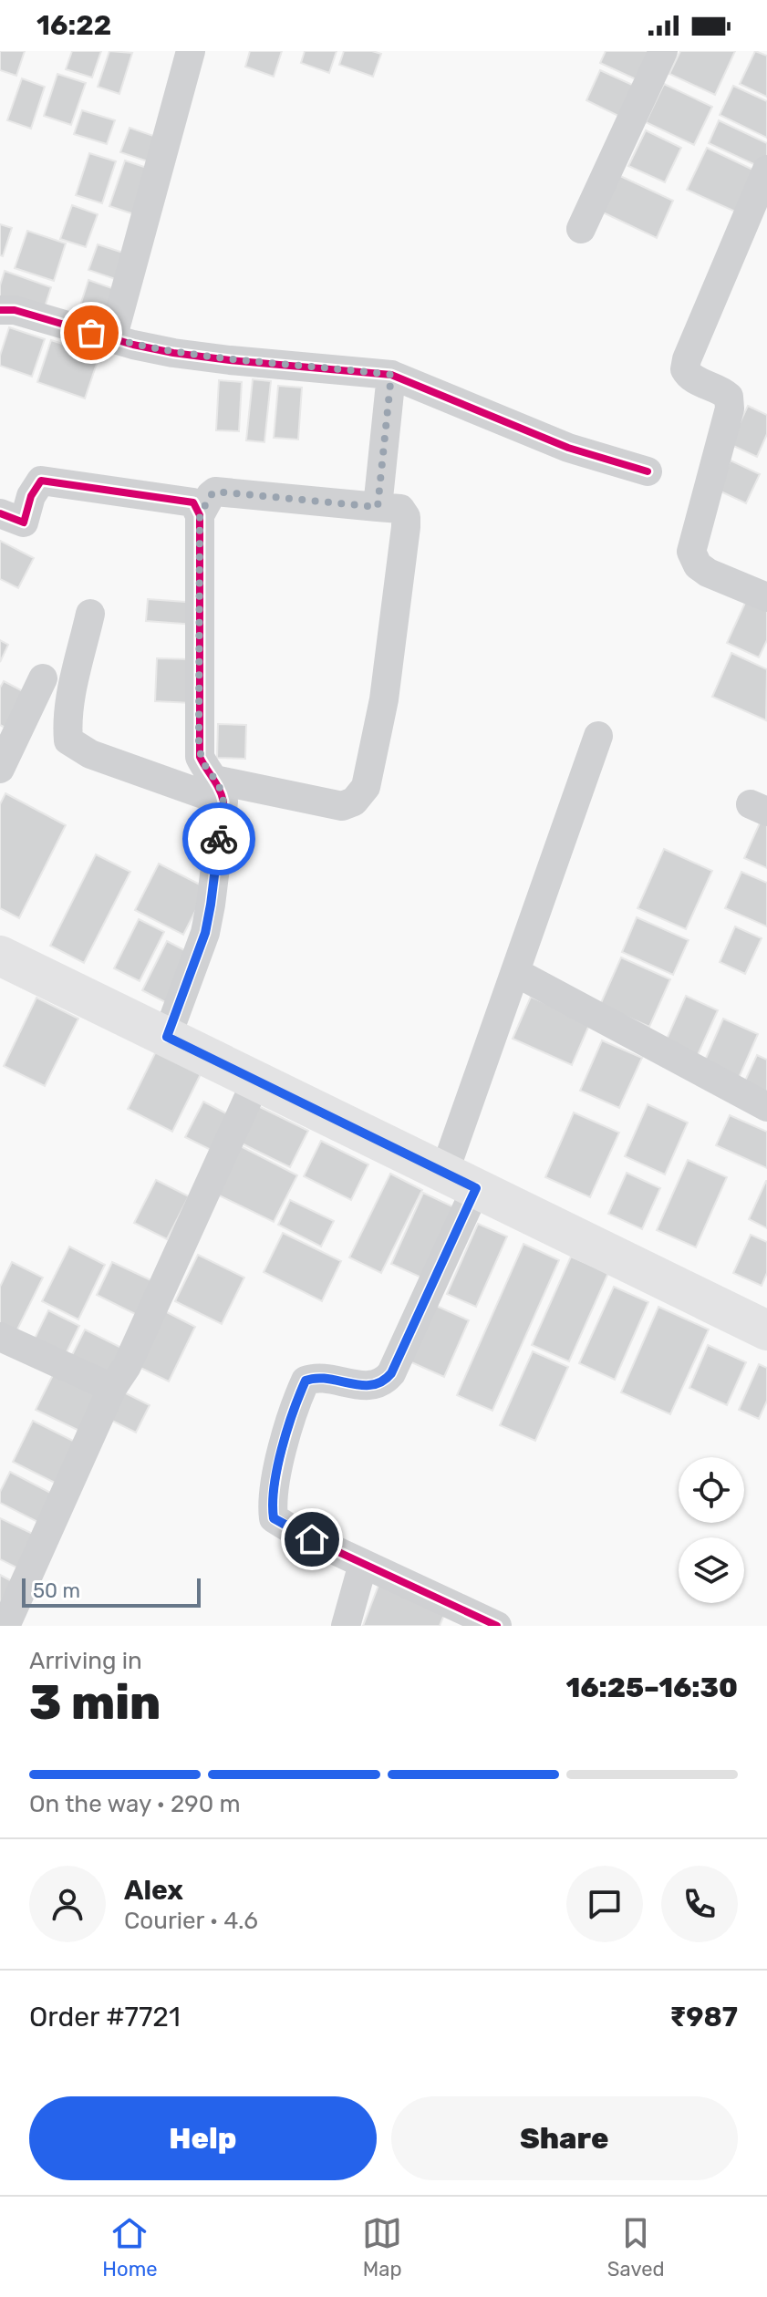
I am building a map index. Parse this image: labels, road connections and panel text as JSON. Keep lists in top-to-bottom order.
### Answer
{
  "scale_bar": "50 m",
  "page": {
    "status": "16:22",
    "scale": "50 m",
    "heading": ["3 min", "Arriving in", "16:25–16:30"],
    "panel": [
      "Alex",
      "Courier · 4.6",
      "Order #7721",
      "₹987"
    ],
    "bar": "On the way · 290 m",
    "buttons": ["Help", "Share"],
    "tabs": ["Home", "Map", "Saved"]
  }
}
